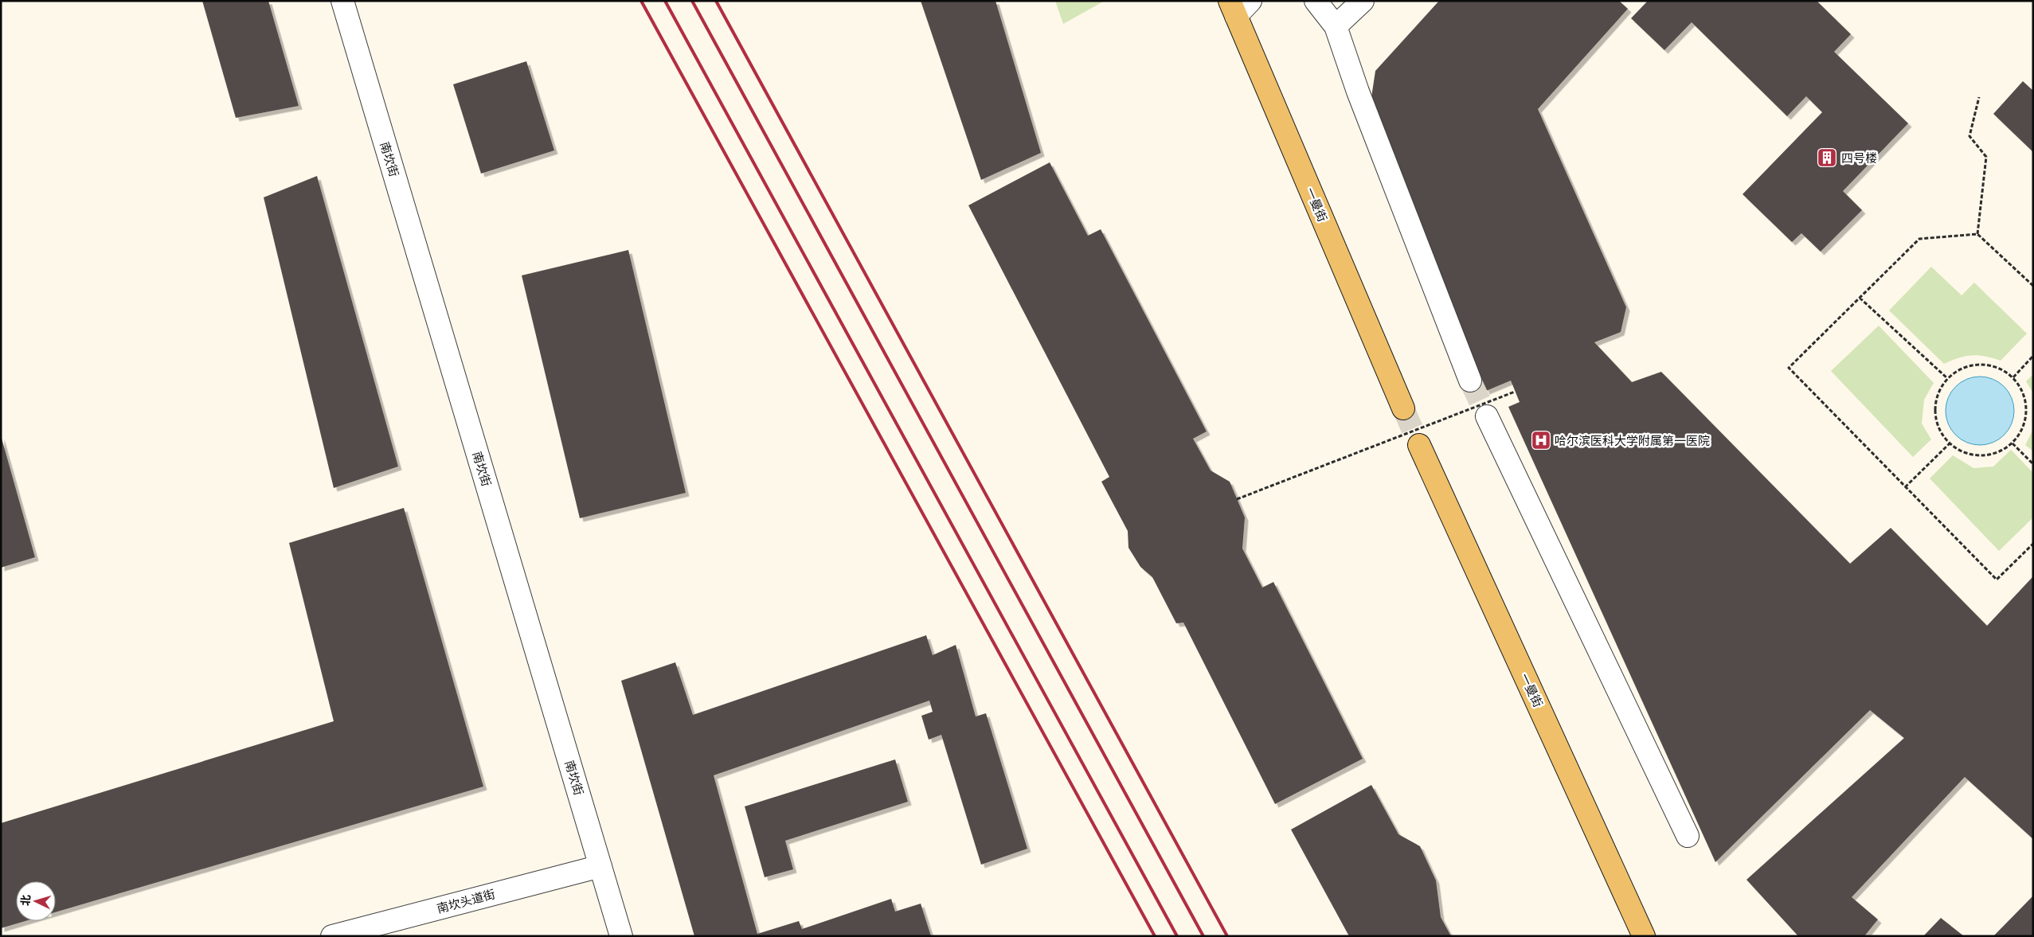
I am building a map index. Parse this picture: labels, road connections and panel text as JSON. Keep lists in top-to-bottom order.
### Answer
{
  "streets": {
    "main road": ["一曼街"],
    "street": ["南坎街", "南坎头道街"]
  },
  "crossings": [
    ["南坎街", "南坎头道街"]
  ],
  "places": {
    "building": ["四号楼"],
    "hospital": ["哈尔滨医科大学附属第一医院"]
  },
  "north": "left"
}
